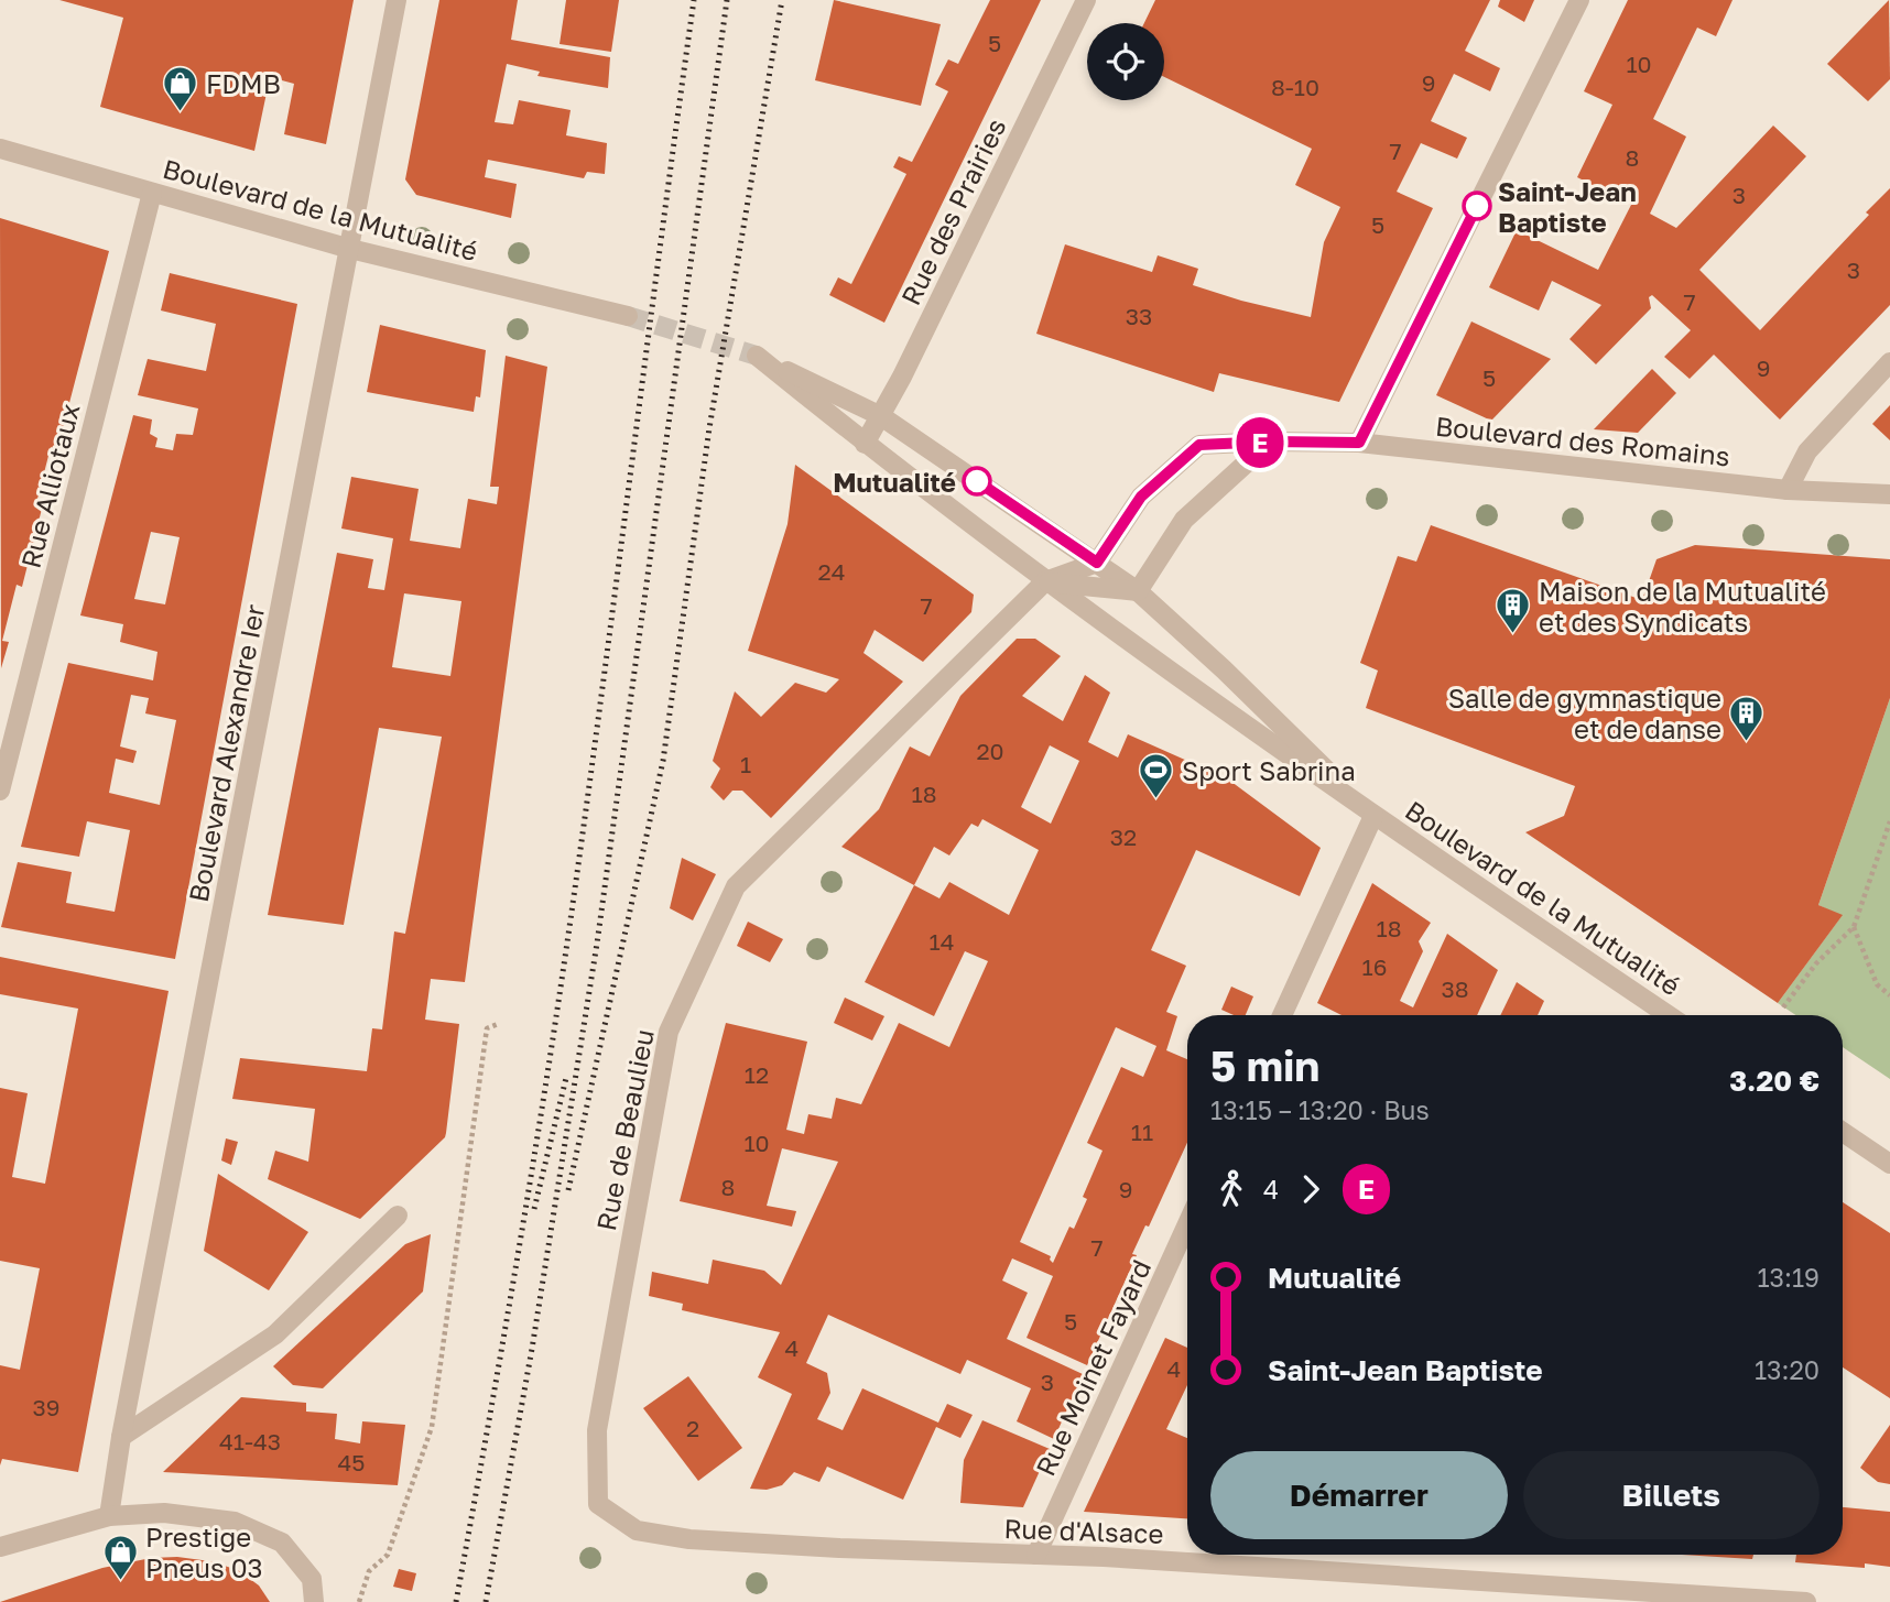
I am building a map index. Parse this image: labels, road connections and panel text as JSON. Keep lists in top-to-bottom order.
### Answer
{
  "streets": {
    "street": [
      "Boulevard de la Mutualité",
      "Rue des Prairies",
      "Boulevard des Romains",
      "Rue Alliotaux",
      "Boulevard Alexandre Ier",
      "Rue de Beaulieu",
      "Rue Moinet Fayard",
      "Rue d'Alsace"
    ]
  },
  "crossings": [
    ["Boulevard de la Mutualité", "Rue des Prairies"],
    ["Boulevard de la Mutualité", "Boulevard des Romains"],
    ["Boulevard de la Mutualité", "Rue Alliotaux"],
    ["Boulevard de la Mutualité", "Boulevard Alexandre Ier"],
    ["Boulevard de la Mutualité", "Rue de Beaulieu"],
    ["Rue de Beaulieu", "Rue d'Alsace"],
    ["Rue Moinet Fayard", "Rue d'Alsace"]
  ],
  "places": {
    "shop": ["FDMB", "Prestige Pneus 03"],
    "other": ["Saint-Jean Baptiste", "Mutualité"],
    "building": ["Maison de la Mutualité et des Syndicats", "Salle de gymnastique et de danse"],
    "sports": ["Sport Sabrina"]
  },
  "lines": ["bus line E"],
  "house_numbers": [
    "5",
    "10",
    "9",
    "8-10",
    "7",
    "8",
    "3",
    "5",
    "3",
    "7",
    "33",
    "9",
    "5",
    "24",
    "7",
    "20",
    "1",
    "18",
    "32",
    "18",
    "14",
    "16",
    "38",
    "12",
    "11",
    "10",
    "8",
    "9",
    "7",
    "5",
    "4",
    "4",
    "3",
    "39",
    "2",
    "41-43",
    "45"
  ],
  "page": {
    "on_map": "E",
    "heading": ["5 min", "13:15 – 13:20 · Bus", "3.20 €"],
    "legs": ["4", "E"],
    "list": [
      {
        "name": "Mutualité",
        "value": "13:19"
      },
      {
        "name": "Saint-Jean Baptiste",
        "value": "13:20"
      }
    ],
    "buttons": ["Démarrer", "Billets"]
  }
}
